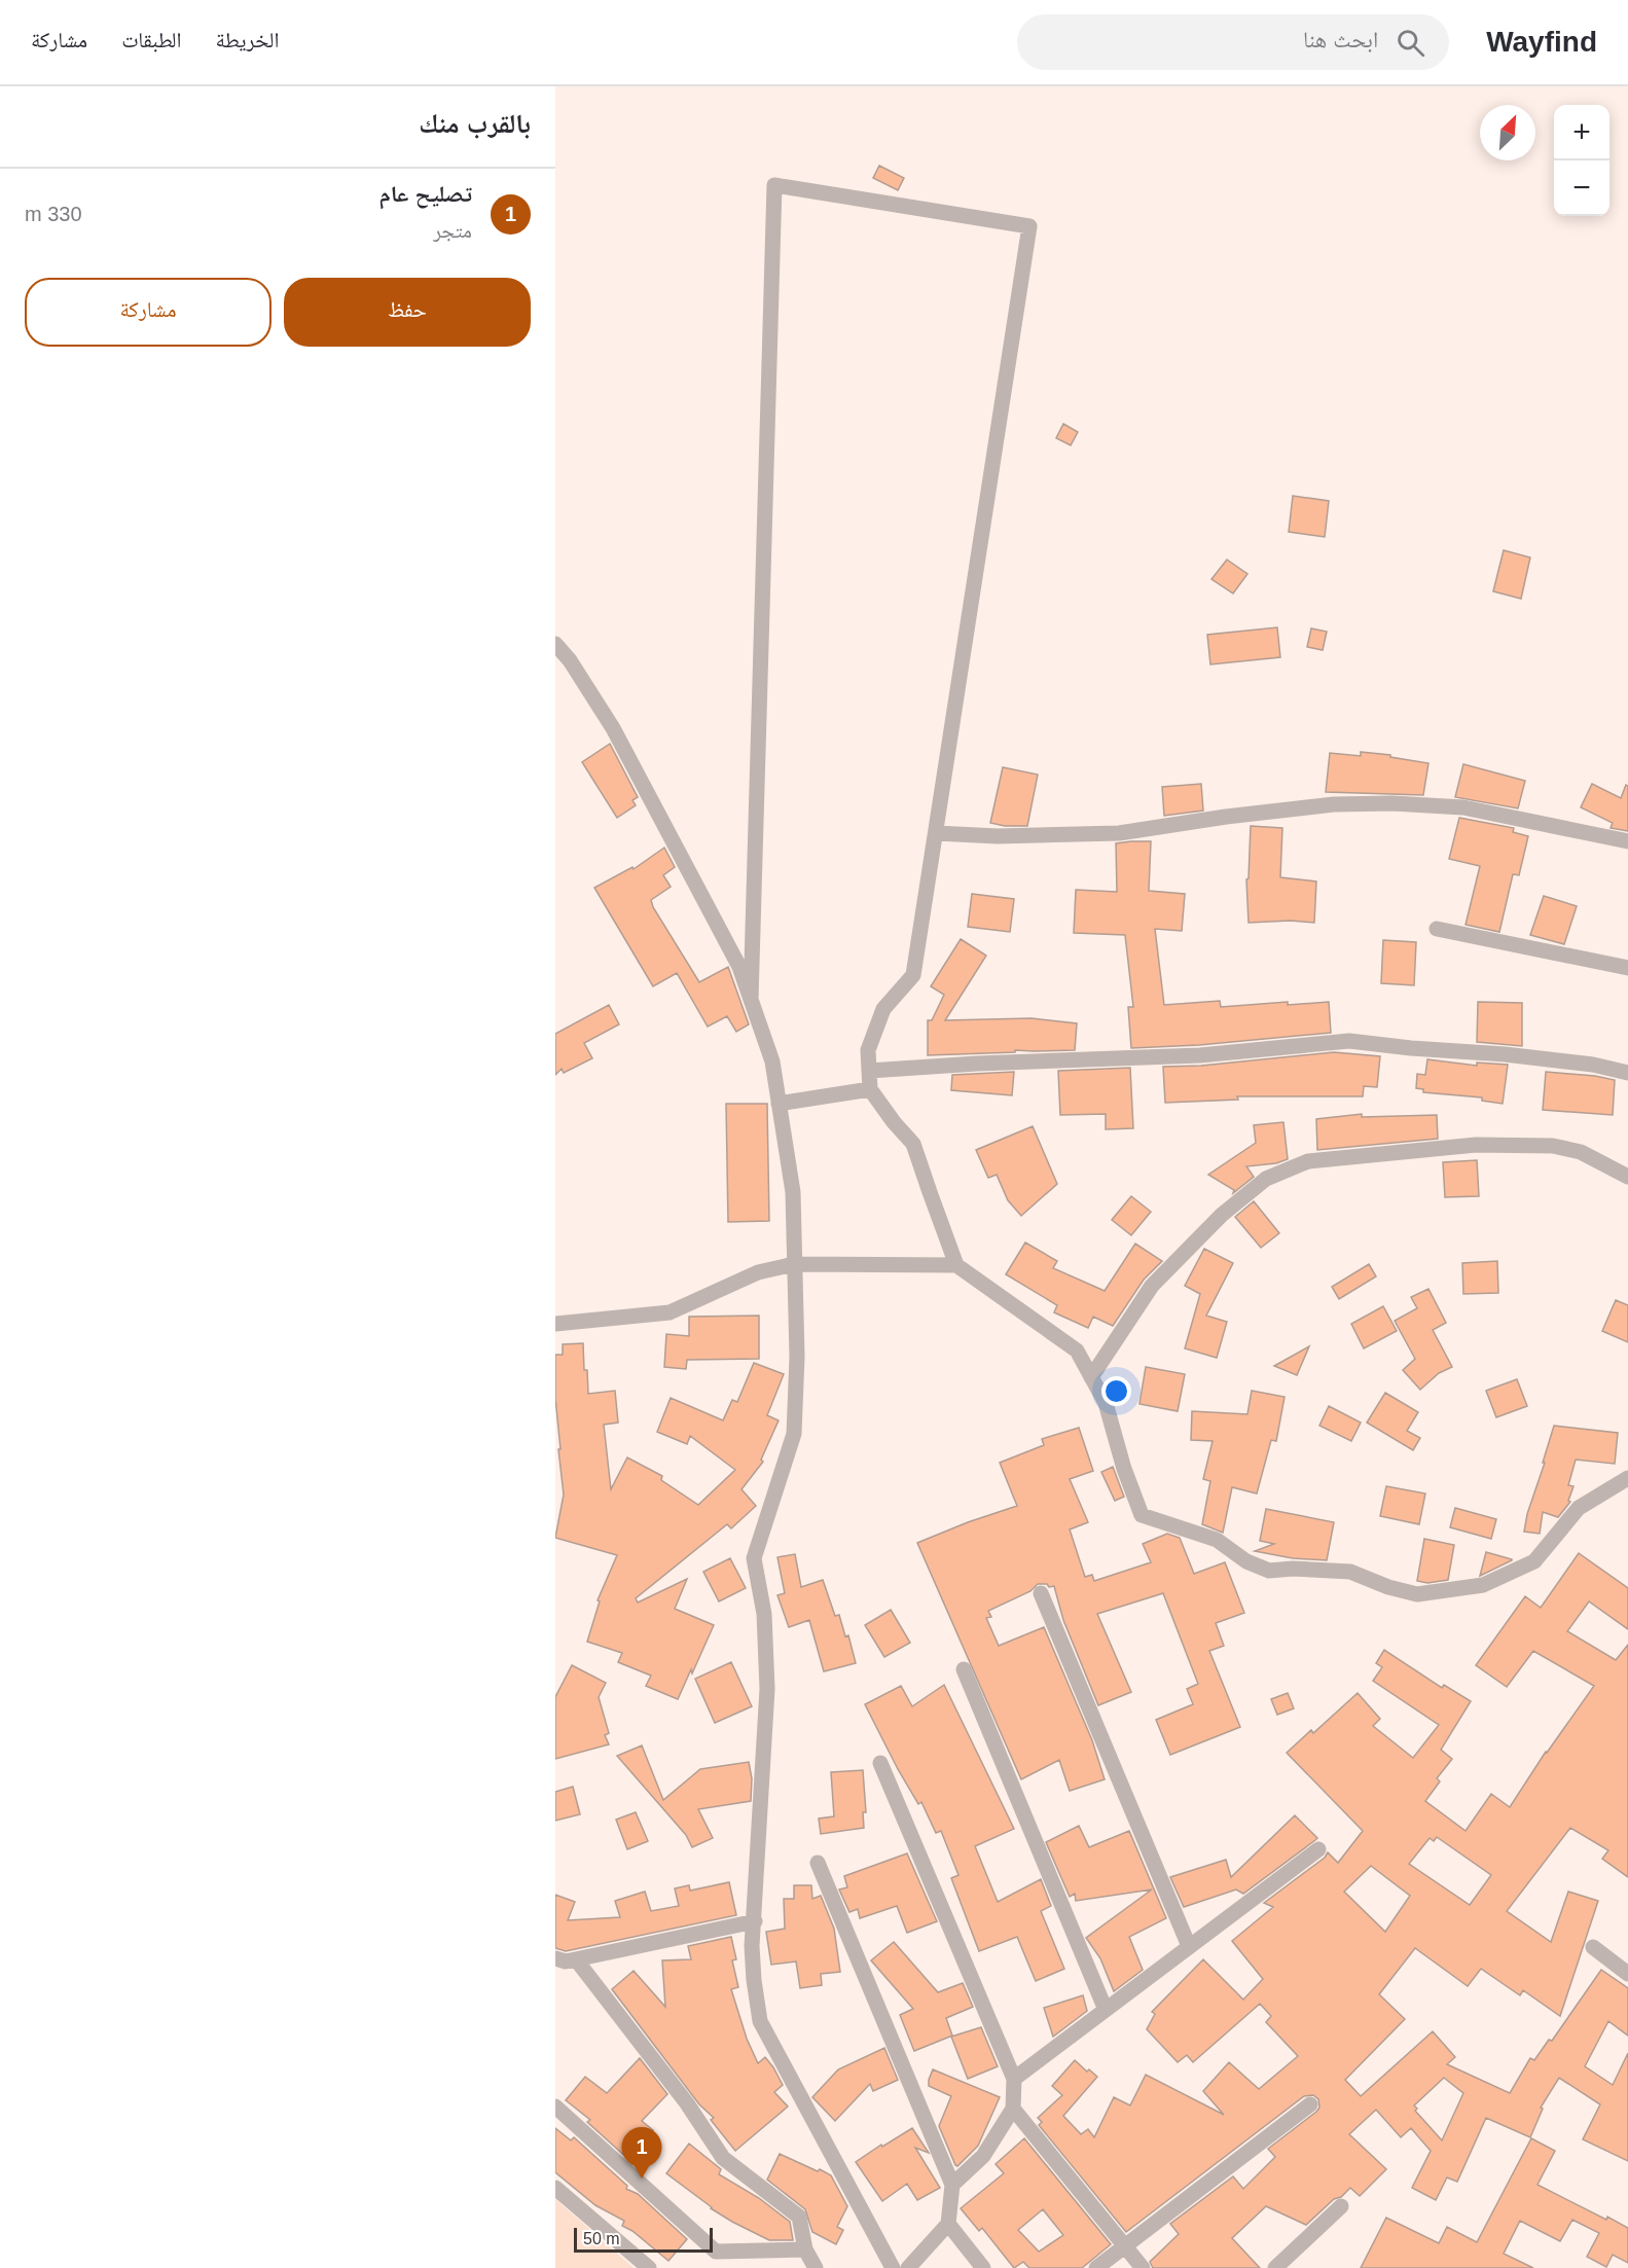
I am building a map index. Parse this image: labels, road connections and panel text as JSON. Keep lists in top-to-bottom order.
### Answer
{
  "scale_bar": "50 m",
  "north": "top right",
  "page": {
    "header": "Wayfind",
    "search": "ابحث هنا",
    "nav": ["الخريطة", "الطبقات", "مشاركة"],
    "heading": "بالقرب منك",
    "map_buttons": ["+", "−"],
    "list": [
      {
        "mark": "1",
        "name": "تصليح عام",
        "note": "متجر",
        "value": "330 m"
      }
    ],
    "buttons": ["حفظ", "مشاركة"],
    "pins": "1",
    "scale": "50 m"
  }
}
